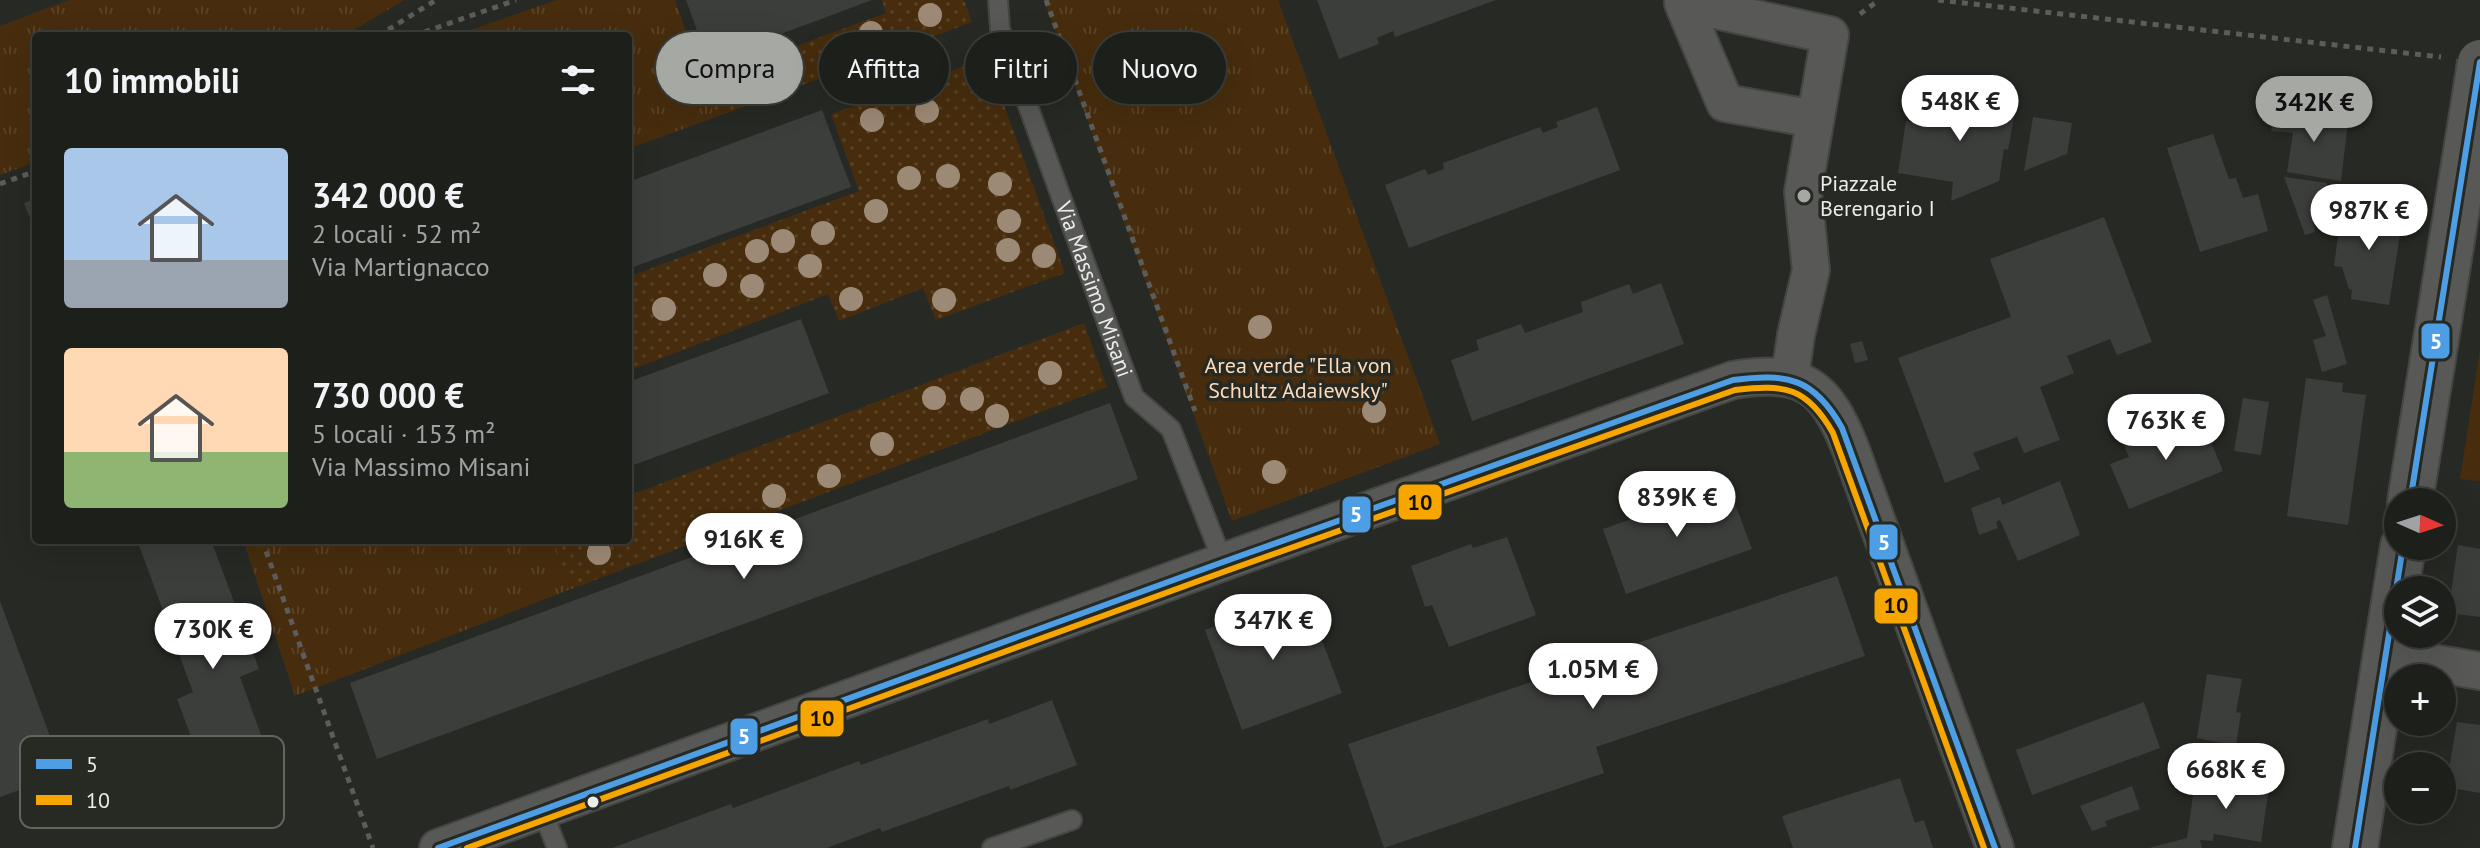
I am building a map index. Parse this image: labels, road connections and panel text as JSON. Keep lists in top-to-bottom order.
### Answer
{
  "streets": {
    "lane": ["Via Massimo Misani"]
  },
  "parks": ["Area verde \"Ella von Schultz Adaiewsky\""],
  "places": ["Piazzale Berengario I"],
  "lines": ["transit line 5", "transit line 10"],
  "legend": ["5", "10"],
  "north": "right",
  "page": {
    "chip": [
      "Compra",
      "Affitta",
      "Filtri",
      "Nuovo"
    ],
    "heading": "10 immobili",
    "price": [
      "548K €",
      "342K €",
      "987K €",
      "763K €",
      "839K €",
      "916K €",
      "347K €",
      "730K €",
      "1.05M €",
      "668K €"
    ],
    "list": [
      {
        "name": "342 000 €",
        "note": "2 locali · 52 m² · Via Martignacco"
      },
      {
        "name": "730 000 €",
        "note": "5 locali · 153 m² · Via Massimo Misani"
      }
    ],
    "map_buttons": ["+", "−"]
  }
}
